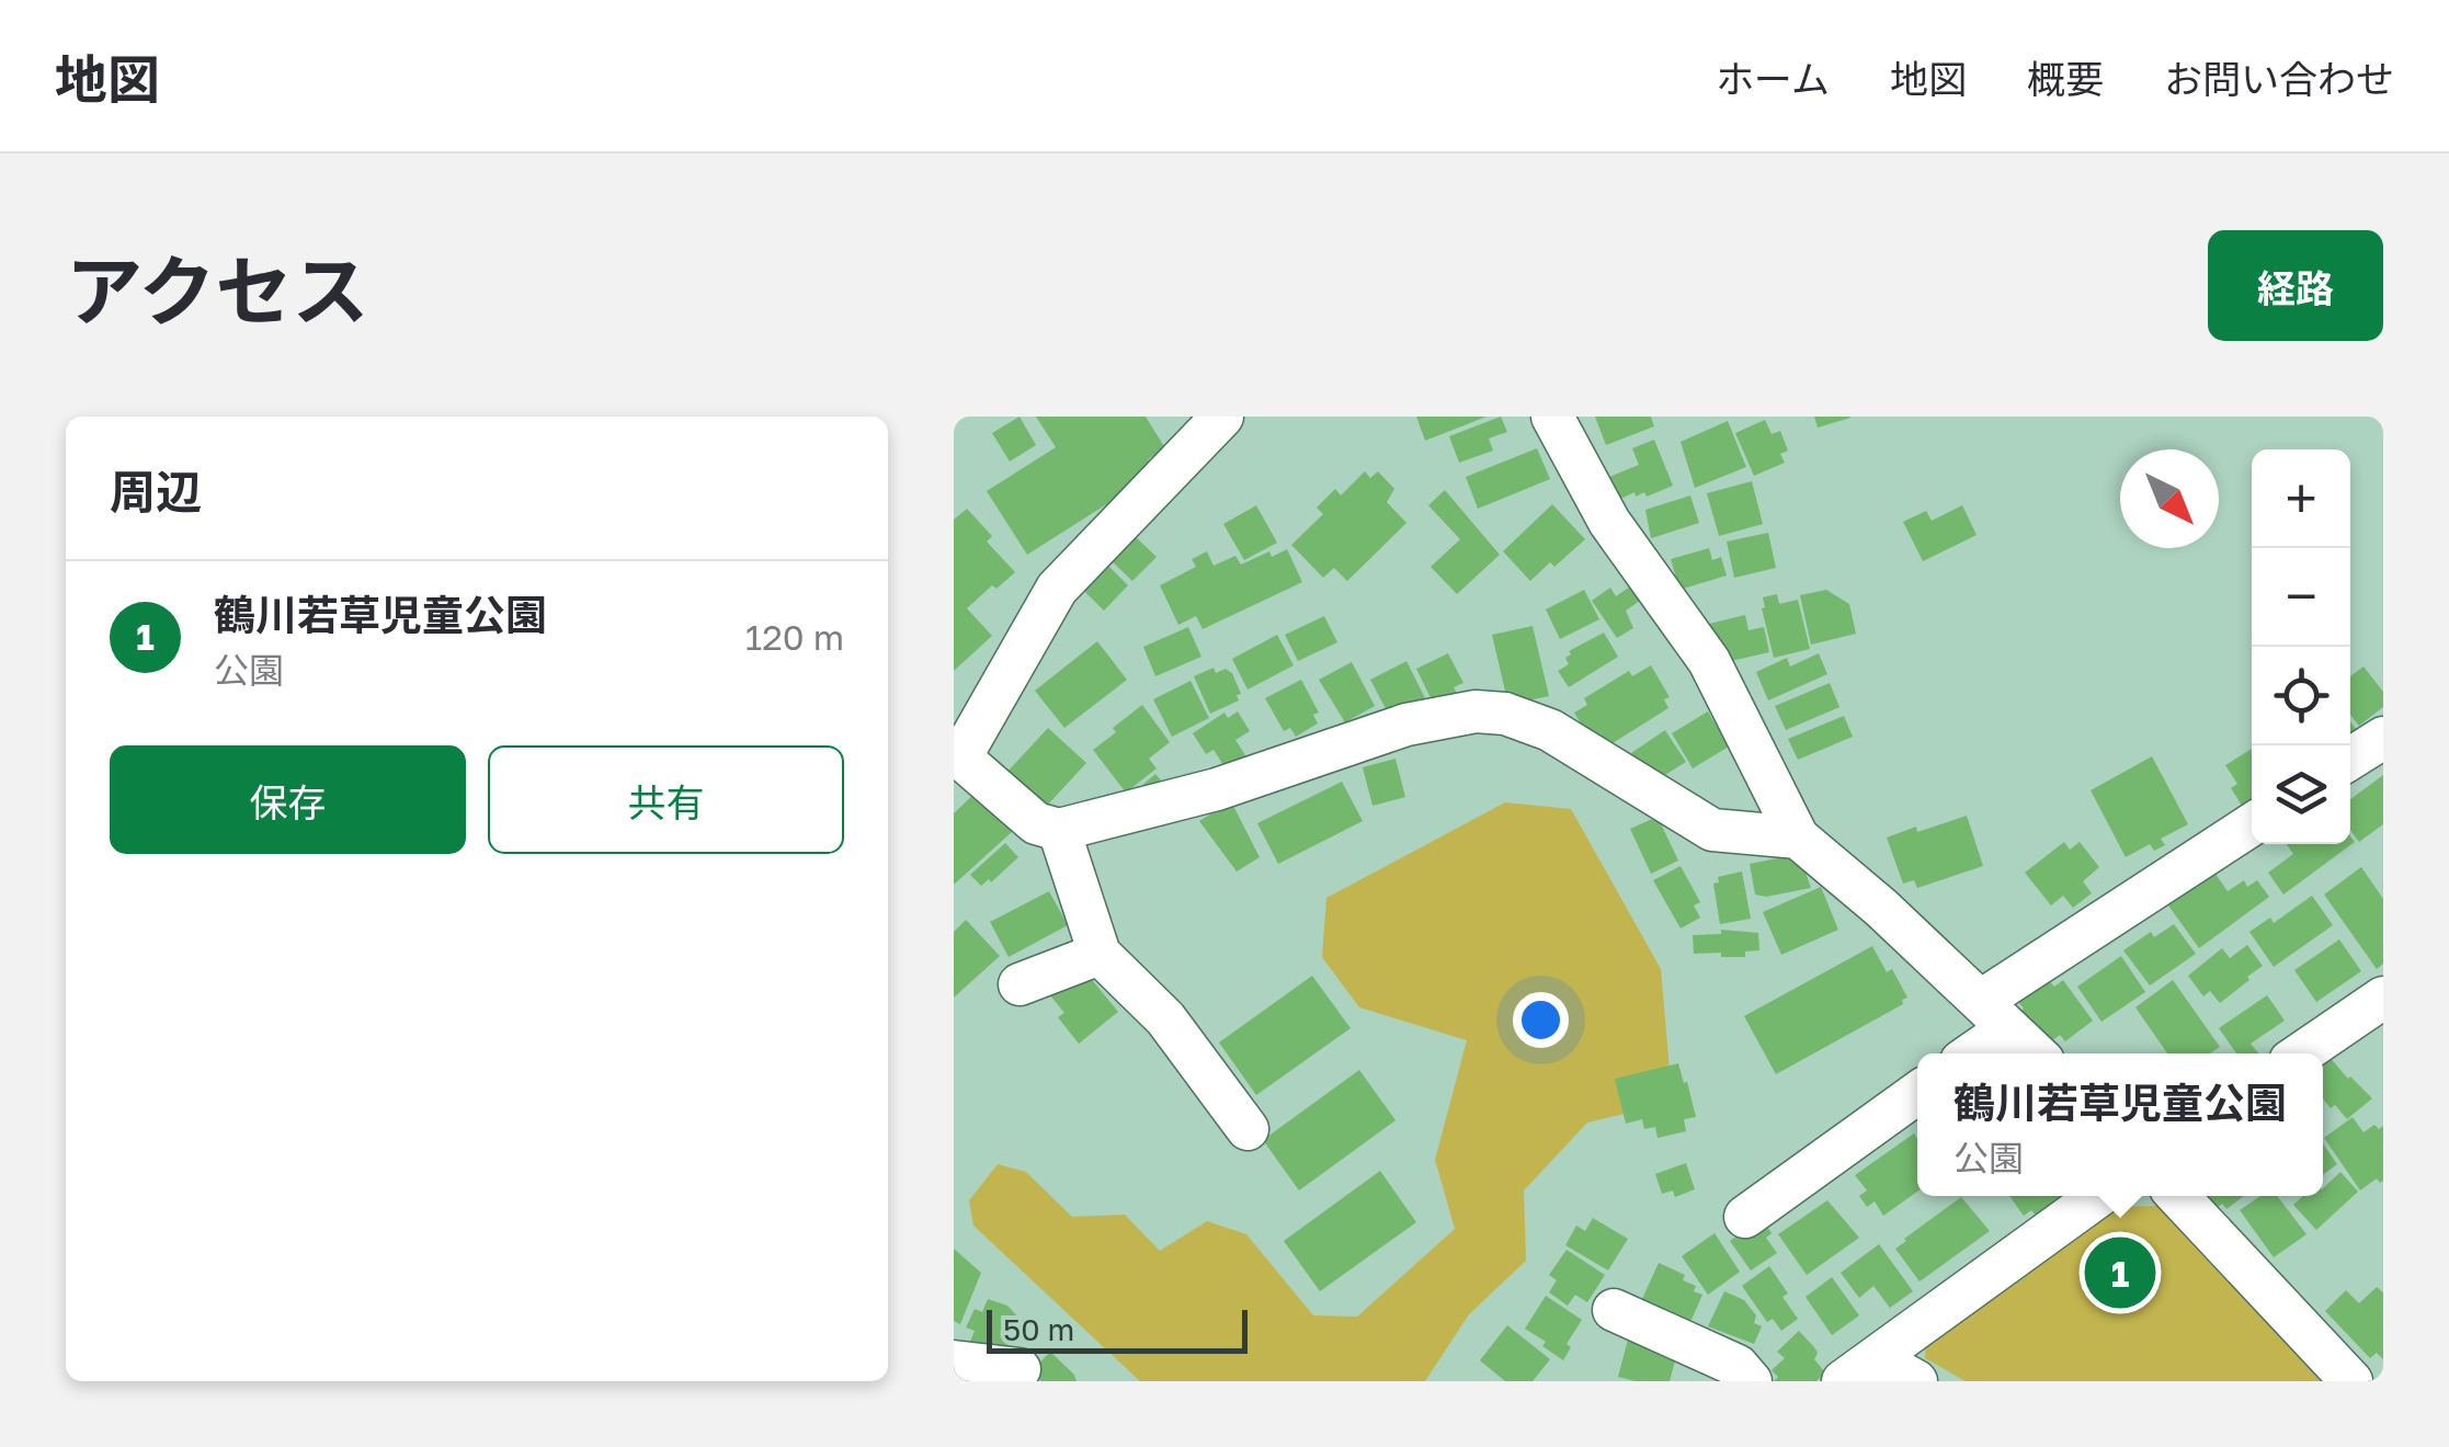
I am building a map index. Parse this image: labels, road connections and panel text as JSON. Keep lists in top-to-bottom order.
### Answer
{
  "scale_bar": "50 m",
  "north": "bottom right",
  "page": {
    "header": "地図",
    "nav": [
      "ホーム",
      "地図",
      "概要",
      "お問い合わせ"
    ],
    "title": "アクセス",
    "buttons": [
      "経路",
      ["保存", "共有"]
    ],
    "heading": "周辺",
    "map_buttons": ["+", "−"],
    "list": [
      {
        "mark": "1",
        "name": "鶴川若草児童公園",
        "note": "公園",
        "value": "120 m"
      }
    ],
    "popup": ["鶴川若草児童公園", "公園"],
    "pins": "1",
    "scale": "50 m"
  }
}
